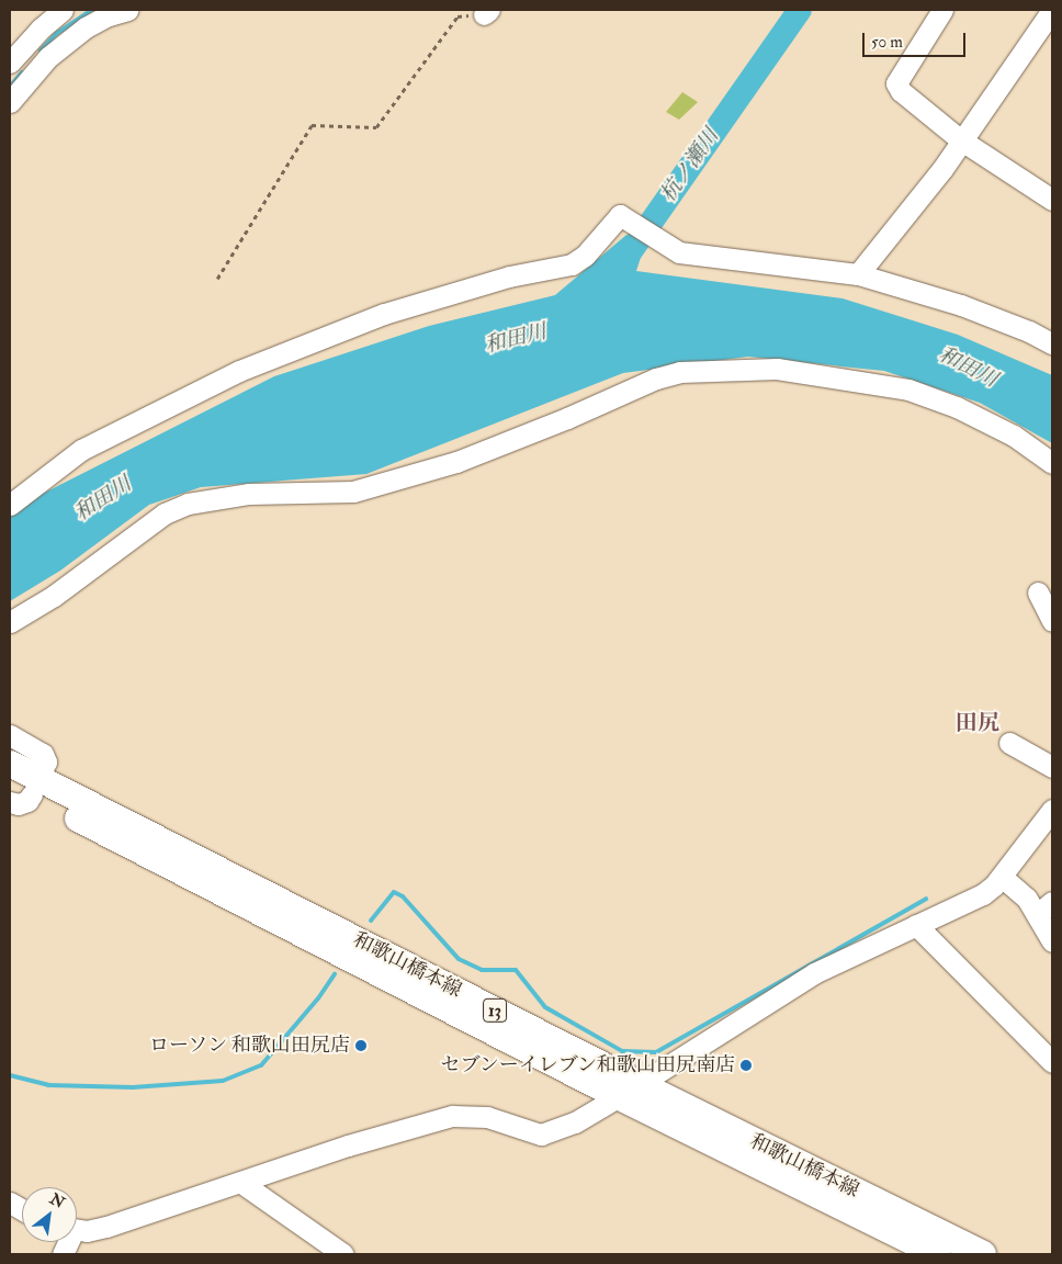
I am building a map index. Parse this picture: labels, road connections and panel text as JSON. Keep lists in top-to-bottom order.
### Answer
{
  "streets": {
    "main road": ["和歌山橋本線", "13"]
  },
  "districts": ["田尻"],
  "water": ["杭ノ瀬川", "和田川"],
  "places": ["ローソン 和歌山田尻店", "セブンーイレブン和歌山田尻南店"],
  "scale_bar": "50 m",
  "north": "top right"
}
